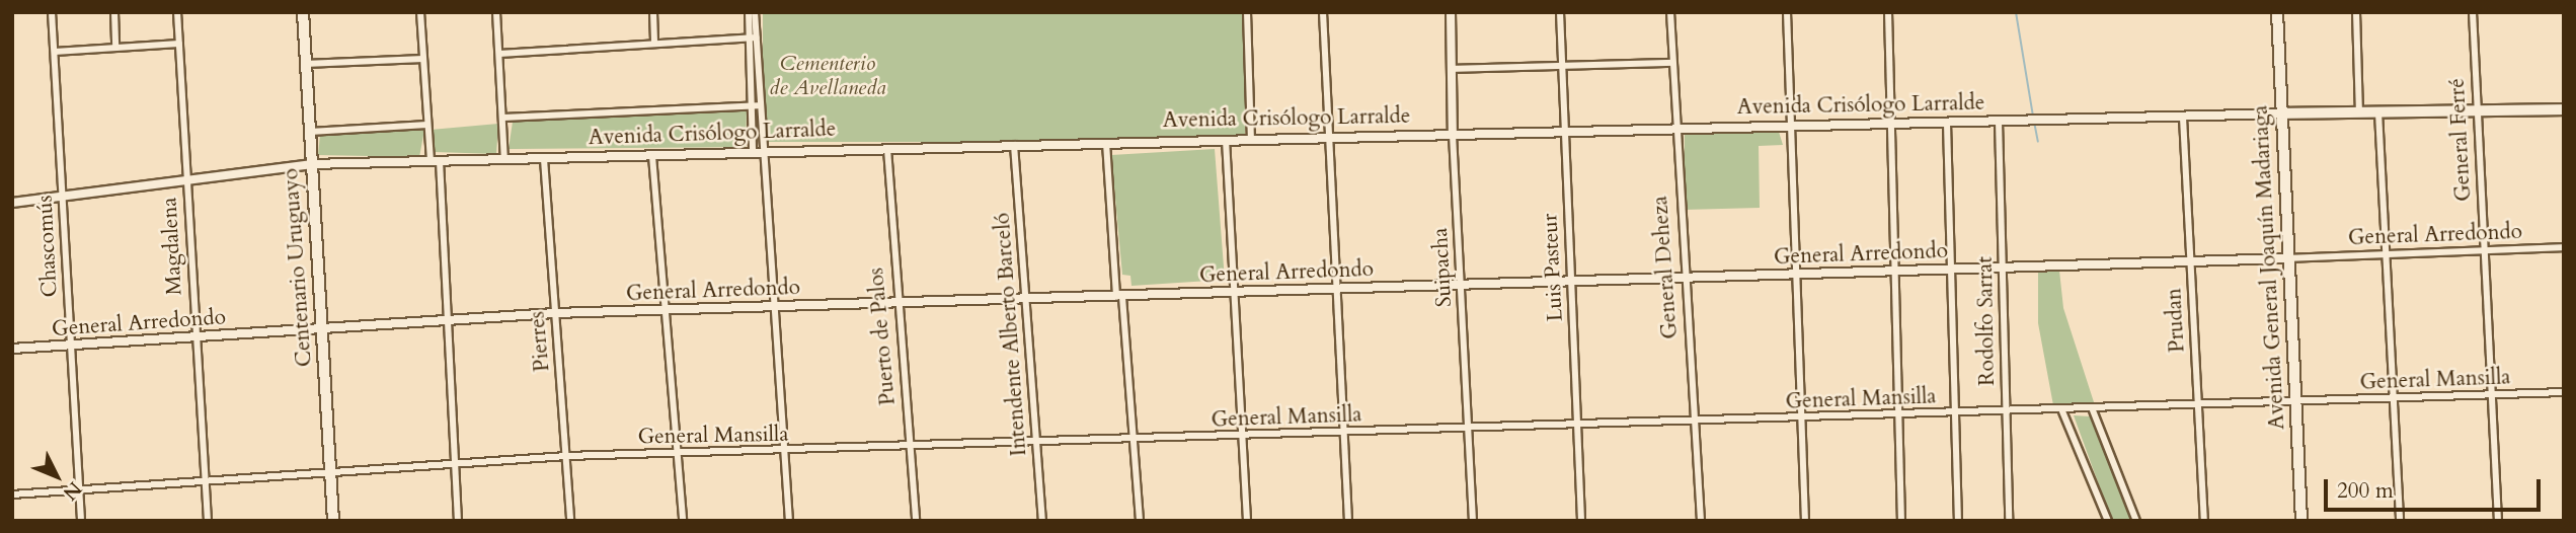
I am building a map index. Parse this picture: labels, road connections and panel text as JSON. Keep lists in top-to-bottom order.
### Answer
{
  "streets": {
    "main road": ["Avenida Crisólogo Larralde", "Centenario Uruguayo", "Avenida General Joaquín Madariaga"],
    "street": [
      "General Ferré",
      "General Arredondo",
      "Chascomús",
      "Magdalena",
      "Suipacha",
      "Luis Pasteur",
      "General Deheza",
      "Prudan",
      "Rodolfo Sarrat",
      "Intendente Alberto Barceló",
      "Puerto de Palos",
      "Pierres",
      "General Mansilla"
    ]
  },
  "crossings": [
    ["Avenida Crisólogo Larralde", "General Ferré"],
    ["Avenida Crisólogo Larralde", "Chascomús"],
    ["Avenida Crisólogo Larralde", "Magdalena"],
    ["Avenida Crisólogo Larralde", "Centenario Uruguayo"],
    ["Avenida Crisólogo Larralde", "Suipacha"],
    ["Avenida Crisólogo Larralde", "Luis Pasteur"],
    ["Avenida Crisólogo Larralde", "General Deheza"],
    ["Avenida Crisólogo Larralde", "Avenida General Joaquín Madariaga"],
    ["Avenida Crisólogo Larralde", "Prudan"],
    ["Avenida Crisólogo Larralde", "Rodolfo Sarrat"],
    ["Avenida Crisólogo Larralde", "Intendente Alberto Barceló"],
    ["Avenida Crisólogo Larralde", "Puerto de Palos"],
    ["Avenida Crisólogo Larralde", "Pierres"],
    ["General Ferré", "General Arredondo"],
    ["General Ferré", "General Mansilla"],
    ["General Arredondo", "Chascomús"],
    ["General Arredondo", "Magdalena"],
    ["General Arredondo", "Centenario Uruguayo"],
    ["General Arredondo", "Suipacha"],
    ["General Arredondo", "Luis Pasteur"],
    ["General Arredondo", "General Deheza"],
    ["General Arredondo", "Avenida General Joaquín Madariaga"],
    ["General Arredondo", "Prudan"],
    ["General Arredondo", "Rodolfo Sarrat"],
    ["General Arredondo", "Intendente Alberto Barceló"],
    ["General Arredondo", "Puerto de Palos"],
    ["General Arredondo", "Pierres"],
    ["Chascomús", "General Mansilla"],
    ["Magdalena", "General Mansilla"],
    ["Centenario Uruguayo", "General Mansilla"],
    ["Suipacha", "General Mansilla"],
    ["Luis Pasteur", "General Mansilla"],
    ["General Deheza", "General Mansilla"],
    ["Avenida General Joaquín Madariaga", "General Mansilla"],
    ["Prudan", "General Mansilla"],
    ["Rodolfo Sarrat", "General Mansilla"],
    ["Intendente Alberto Barceló", "General Mansilla"],
    ["Puerto de Palos", "General Mansilla"],
    ["Pierres", "General Mansilla"]
  ],
  "parks": ["Cementerio de Avellaneda"],
  "scale_bar": "200 m",
  "north": "bottom right"
}
